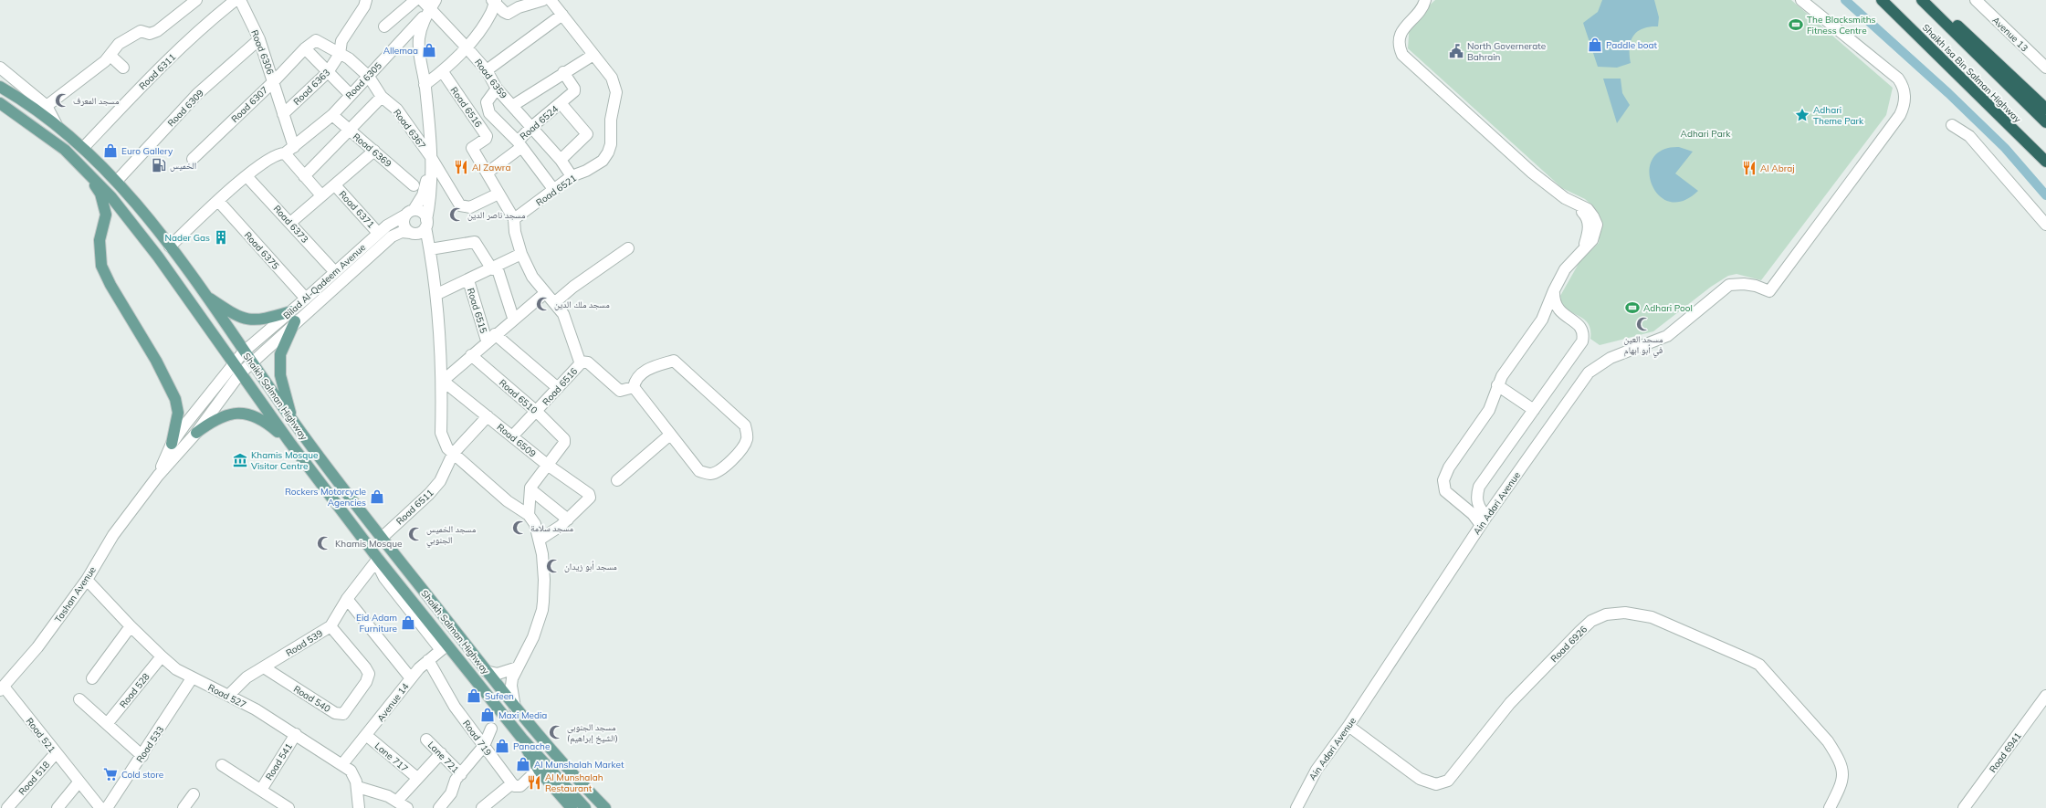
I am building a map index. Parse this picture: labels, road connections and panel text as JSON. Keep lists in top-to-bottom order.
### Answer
{
  "streets": {
    "highway": ["Shaikh Isa Bin Salman Highway"],
    "main road": ["Shaikh Salman Highway"],
    "street": [
      "Avenue 13",
      "Road 6306",
      "Road 6311",
      "Road 6359",
      "Road 6305",
      "Road 6363",
      "Road 6307",
      "Road 6516",
      "Road 6309",
      "Road 6524",
      "Road 6367",
      "Road 6369",
      "Road 6521",
      "Road 6371",
      "Road 6373",
      "Road 6375",
      "Bilad Al-Qadeem Avenue",
      "Road 6515",
      "Road 6510",
      "Road 6509",
      "Ain Adari Avenue",
      "Road 6511",
      "Tashan Avenue",
      "Road 539",
      "Road 6926",
      "Road 528",
      "Road 527",
      "Road 540",
      "Avenue 14",
      "Road 521",
      "Road 719",
      "Road 533",
      "Road 6941",
      "Lane 717",
      "Lane 721",
      "Road 541",
      "Road 518"
    ]
  },
  "crossings": [
    ["Road 6306", "Road 6305"],
    ["Road 6306", "Road 6363"],
    ["Road 6306", "Road 6307"],
    ["Road 6306", "Road 6309"],
    ["Road 6311", "Shaikh Salman Highway"],
    ["Road 6359", "Road 6305"],
    ["Road 6359", "Road 6524"],
    ["Road 6359", "Road 6521"],
    ["Road 6305", "Road 6367"],
    ["Road 6305", "Road 6369"],
    ["Road 6305", "Road 6373"],
    ["Road 6305", "Road 6375"],
    ["Road 6305", "Shaikh Salman Highway"],
    ["Road 6363", "Road 6367"],
    ["Road 6307", "Road 6367"],
    ["Road 6516", "Road 6524"],
    ["Road 6516", "Road 6367"],
    ["Road 6516", "Road 6521"],
    ["Road 6516", "Road 6515"],
    ["Road 6516", "Road 6510"],
    ["Road 6516", "Road 6509"],
    ["Road 6309", "Shaikh Salman Highway"],
    ["Road 6369", "Road 6371"],
    ["Road 6371", "Road 6373"],
    ["Road 6371", "Bilad Al-Qadeem Avenue"],
    ["Road 6373", "Bilad Al-Qadeem Avenue"],
    ["Road 6375", "Bilad Al-Qadeem Avenue"],
    ["Bilad Al-Qadeem Avenue", "Shaikh Salman Highway"],
    ["Bilad Al-Qadeem Avenue", "Tashan Avenue"],
    ["Shaikh Salman Highway", "Road 6511"],
    ["Shaikh Salman Highway", "Tashan Avenue"],
    ["Shaikh Salman Highway", "Road 539"],
    ["Shaikh Salman Highway", "Avenue 14"],
    ["Road 6510", "Road 6509"],
    ["Ain Adari Avenue", "Road 6926"],
    ["Tashan Avenue", "Road 527"],
    ["Tashan Avenue", "Road 521"],
    ["Road 539", "Road 527"],
    ["Road 539", "Road 540"],
    ["Road 528", "Road 527"],
    ["Road 527", "Avenue 14"],
    ["Road 527", "Road 533"],
    ["Road 527", "Road 541"],
    ["Avenue 14", "Road 719"],
    ["Avenue 14", "Lane 717"],
    ["Road 521", "Road 518"],
    ["Lane 717", "Lane 721"]
  ],
  "parks": ["Adhari Park"],
  "places": {
    "sports": ["The Blacksmiths Fitness Centre", "Adhari Pool"],
    "shop": [
      "Paddle boat",
      "Allemaa",
      "Euro Gallery",
      "Rockers Motorcycle Agencies",
      "Eid Adam Furniture",
      "Sufeen",
      "Maxi Media",
      "Panache",
      "Al Munshalah Market"
    ],
    "public building": ["North Governerate Bahrain"],
    "mosque": [
      "مسجد المعرف",
      "مسجد ناصر الدين",
      "مسجد ملك الدين",
      "مسجد العين في أبو ابهام",
      "مسجد سلامة",
      "مسجد الخميس الجنوبي",
      "Khamis Mosque",
      "مسجد أبو زيدان",
      "مسجد الجنوبي (الشيخ إبراهيم)"
    ],
    "place": ["Adhari Theme Park"],
    "fuel station": ["الخميس"],
    "restaurant": ["Al Zawra", "Al Abraj", "Al Munshalah Restaurant"],
    "building": ["Nader Gas"],
    "museum": ["Khamis Mosque Visitor Centre"],
    "supermarket": ["Cold store"]
  }
}
